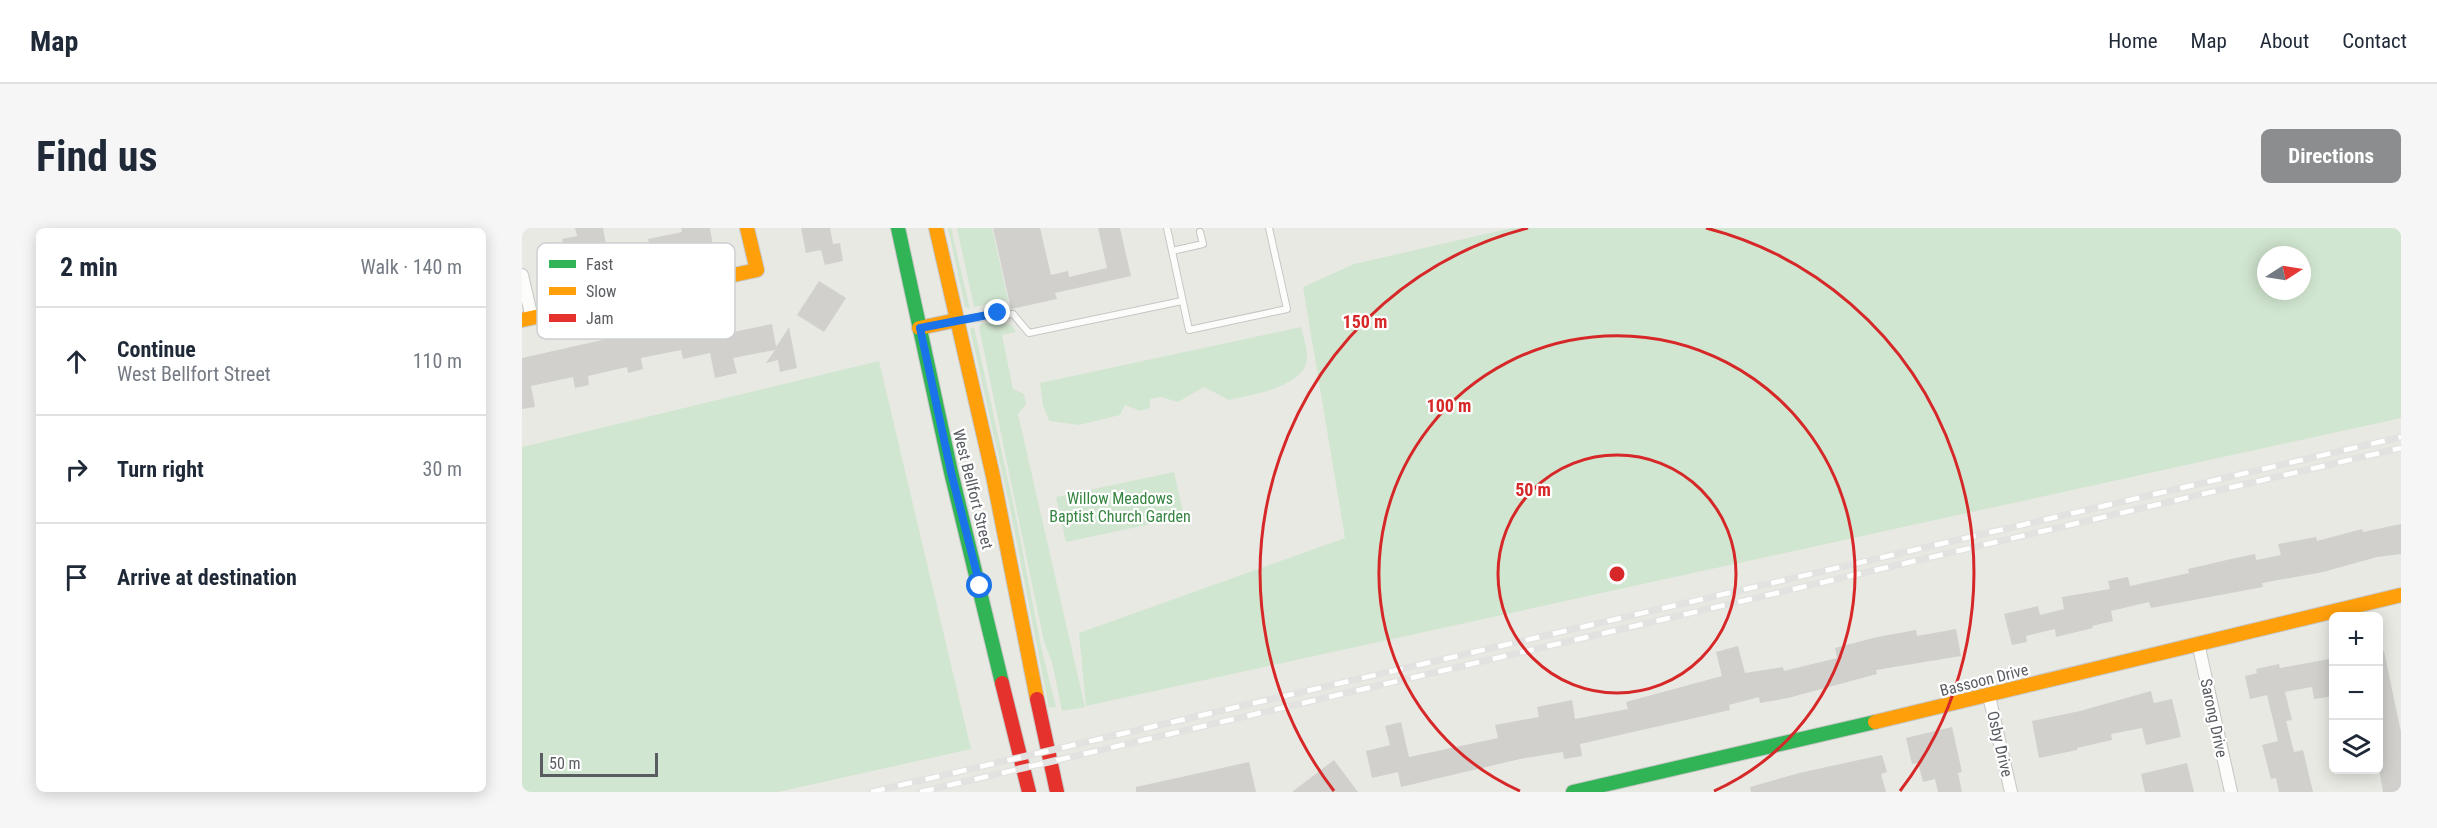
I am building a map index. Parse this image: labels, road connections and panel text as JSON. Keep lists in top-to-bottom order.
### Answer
{
  "streets": {
    "main road": ["West Bellfort Street", "Bassoon Drive"],
    "street": ["Sarong Drive", "Osby Drive"]
  },
  "crossings": [
    ["Bassoon Drive", "Sarong Drive"],
    ["Bassoon Drive", "Osby Drive"]
  ],
  "parks": ["Willow Meadows Baptist Church Garden"],
  "legend": ["Fast", "Slow", "Jam"],
  "scale_bar": "50 m",
  "north": "right",
  "page": {
    "header": "Map",
    "nav": [
      "Home",
      "Map",
      "About",
      "Contact"
    ],
    "buttons": "Directions",
    "title": "Find us",
    "heading": ["2 min", "Walk · 140 m"],
    "list": [
      ["Continue", "West Bellfort Street", "110 m"],
      ["Turn right", "30 m"],
      "Arrive at destination"
    ],
    "map_buttons": ["+", "−"],
    "scale": "50 m"
  },
  "rings": ["150 m", "100 m", "50 m"]
}
